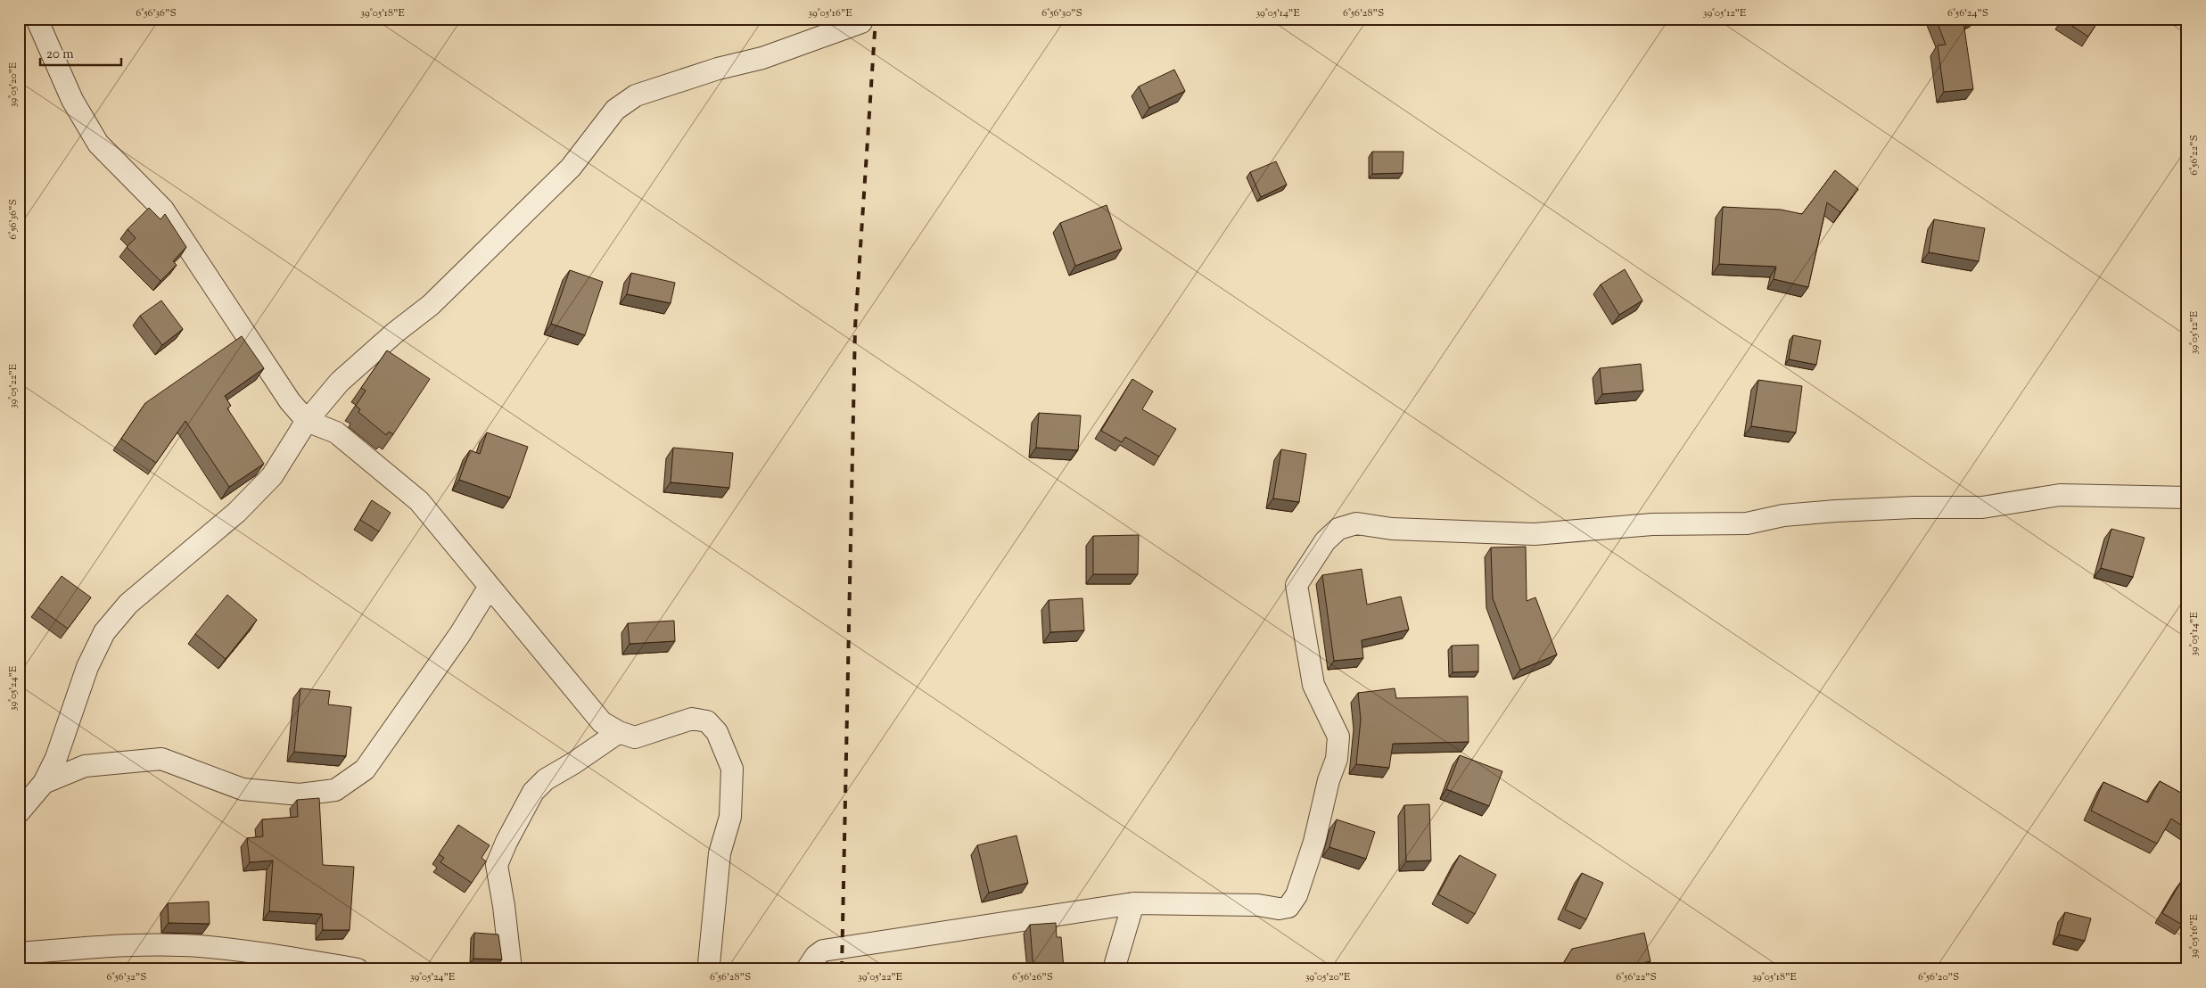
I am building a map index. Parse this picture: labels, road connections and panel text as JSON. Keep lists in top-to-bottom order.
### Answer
{
  "scale_bar": "20 m",
  "coordinates": [
    "6°56'36\"S",
    "39°05'18\"E",
    "39°05'16\"E",
    "6°56'30\"S",
    "39°05'14\"E",
    "6°56'28\"S",
    "39°05'12\"E",
    "6°56'24\"S",
    "39°05'20\"E",
    "6°56'22\"S",
    "39°05'22\"E",
    "39°05'24\"E",
    "6°56'32\"S",
    "6°56'26\"S",
    "6°56'20\"S"
  ]
}
